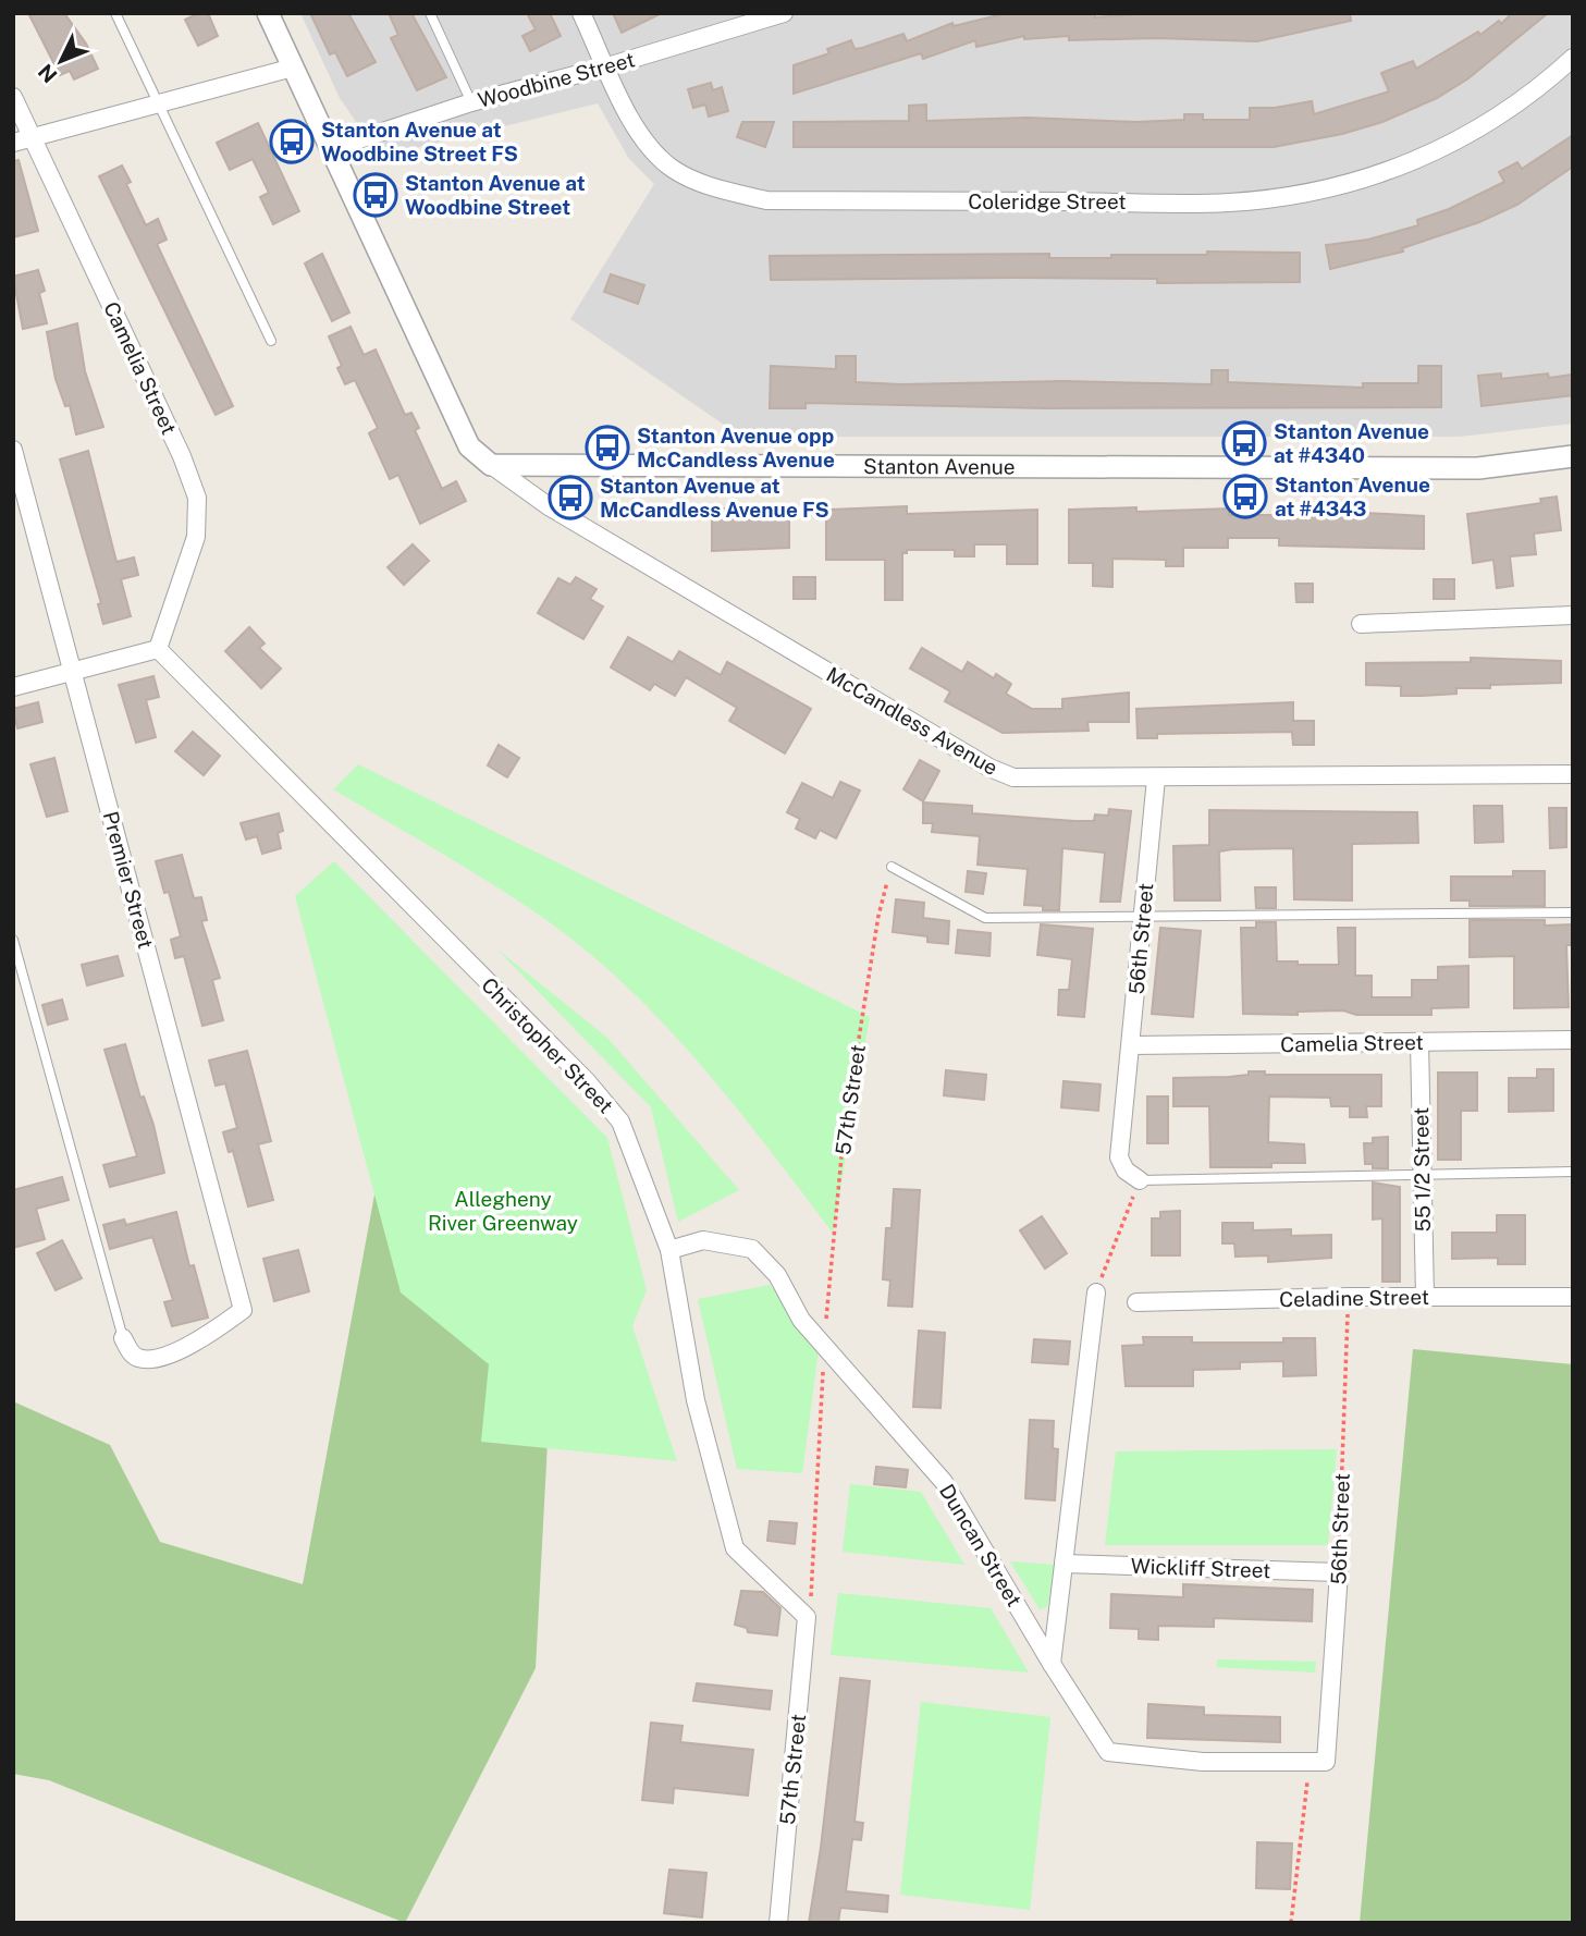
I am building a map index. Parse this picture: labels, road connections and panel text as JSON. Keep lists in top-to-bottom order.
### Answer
{
  "streets": {
    "street": [
      "Woodbine Street",
      "Coleridge Street",
      "Camelia Street",
      "Stanton Avenue",
      "McCandless Avenue",
      "Premier Street",
      "56th Street",
      "Christopher Street",
      "57th Street",
      "55 1/2 Street",
      "Celadine Street",
      "Duncan Street",
      "Wickliff Street"
    ]
  },
  "crossings": [
    ["Woodbine Street", "Coleridge Street"],
    ["Camelia Street", "56th Street"],
    ["Camelia Street", "Christopher Street"],
    ["Camelia Street", "55 1/2 Street"],
    ["Stanton Avenue", "McCandless Avenue"],
    ["McCandless Avenue", "56th Street"],
    ["56th Street", "Celadine Street"],
    ["56th Street", "Duncan Street"],
    ["56th Street", "Wickliff Street"],
    ["Christopher Street", "57th Street"],
    ["Christopher Street", "Duncan Street"],
    ["55 1/2 Street", "Celadine Street"]
  ],
  "parks": ["Allegheny River Greenway"],
  "places": {
    "bus stop": [
      "Stanton Avenue at Woodbine Street FS",
      "Stanton Avenue at Woodbine Street",
      "Stanton Avenue at #4340",
      "Stanton Avenue opp McCandless Avenue",
      "Stanton Avenue at #4343",
      "Stanton Avenue at McCandless Avenue FS"
    ]
  },
  "north": "bottom left"
}
